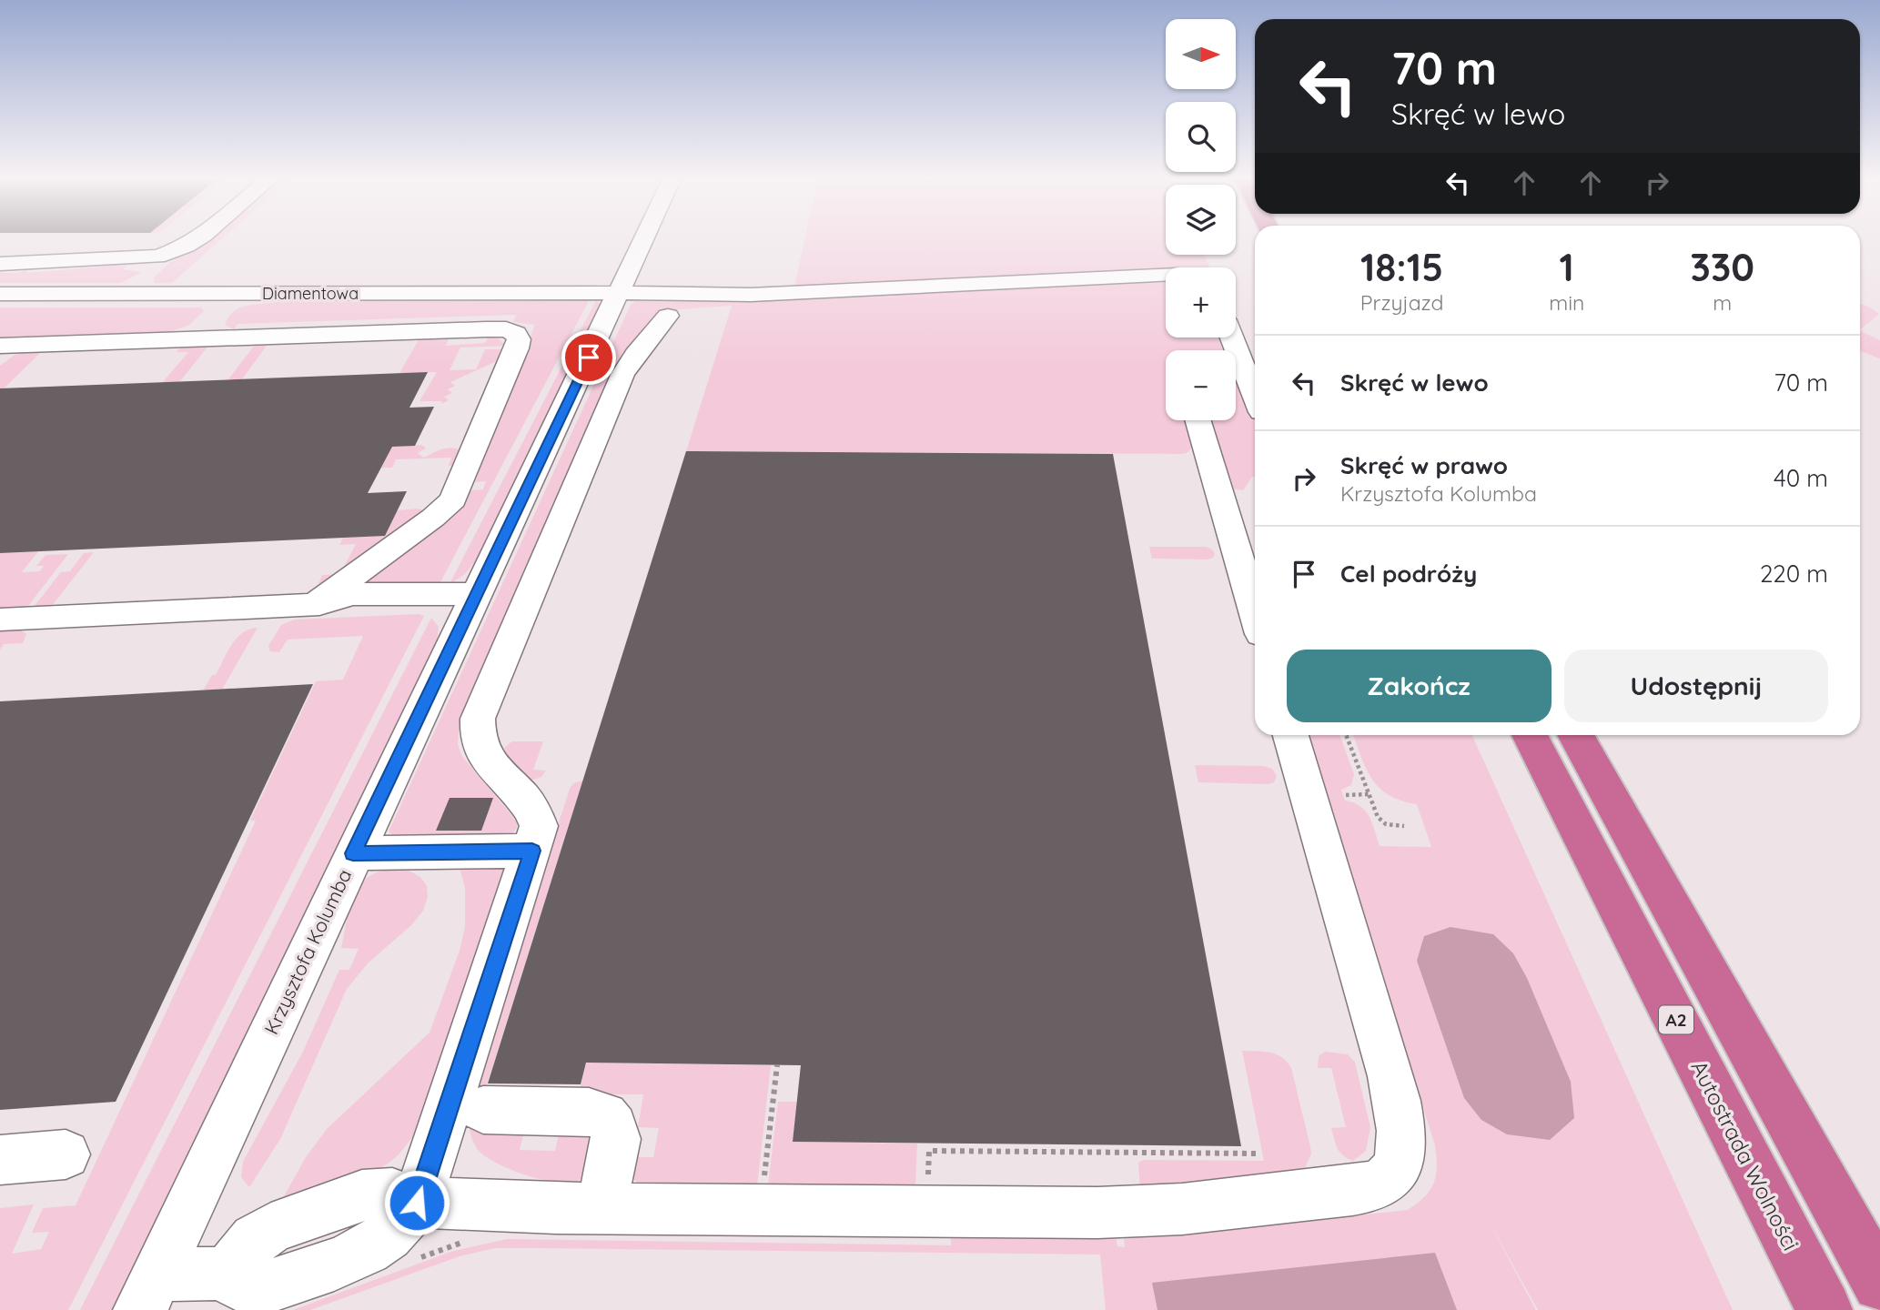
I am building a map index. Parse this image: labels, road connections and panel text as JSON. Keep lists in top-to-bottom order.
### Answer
{
  "streets": {
    "highway": ["A2", "Autostrada Wolności"],
    "street": ["Diamentowa", "Krzysztofa Kolumba"]
  },
  "crossings": [
    ["Diamentowa", "Krzysztofa Kolumba"]
  ],
  "north": "right",
  "page": {
    "map_buttons": ["+", "−"],
    "turn": ["70 m", "Skręć w lewo"],
    "eta": [
      "18:15",
      "Przyjazd",
      "1",
      "min",
      "330",
      "m"
    ],
    "list": [
      {
        "name": "Skręć w lewo",
        "value": "70 m"
      },
      {
        "name": "Skręć w prawo",
        "note": "Krzysztofa Kolumba",
        "value": "40 m"
      },
      {
        "name": "Cel podróży",
        "value": "220 m"
      }
    ],
    "buttons": ["Zakończ", "Udostępnij"]
  }
}
